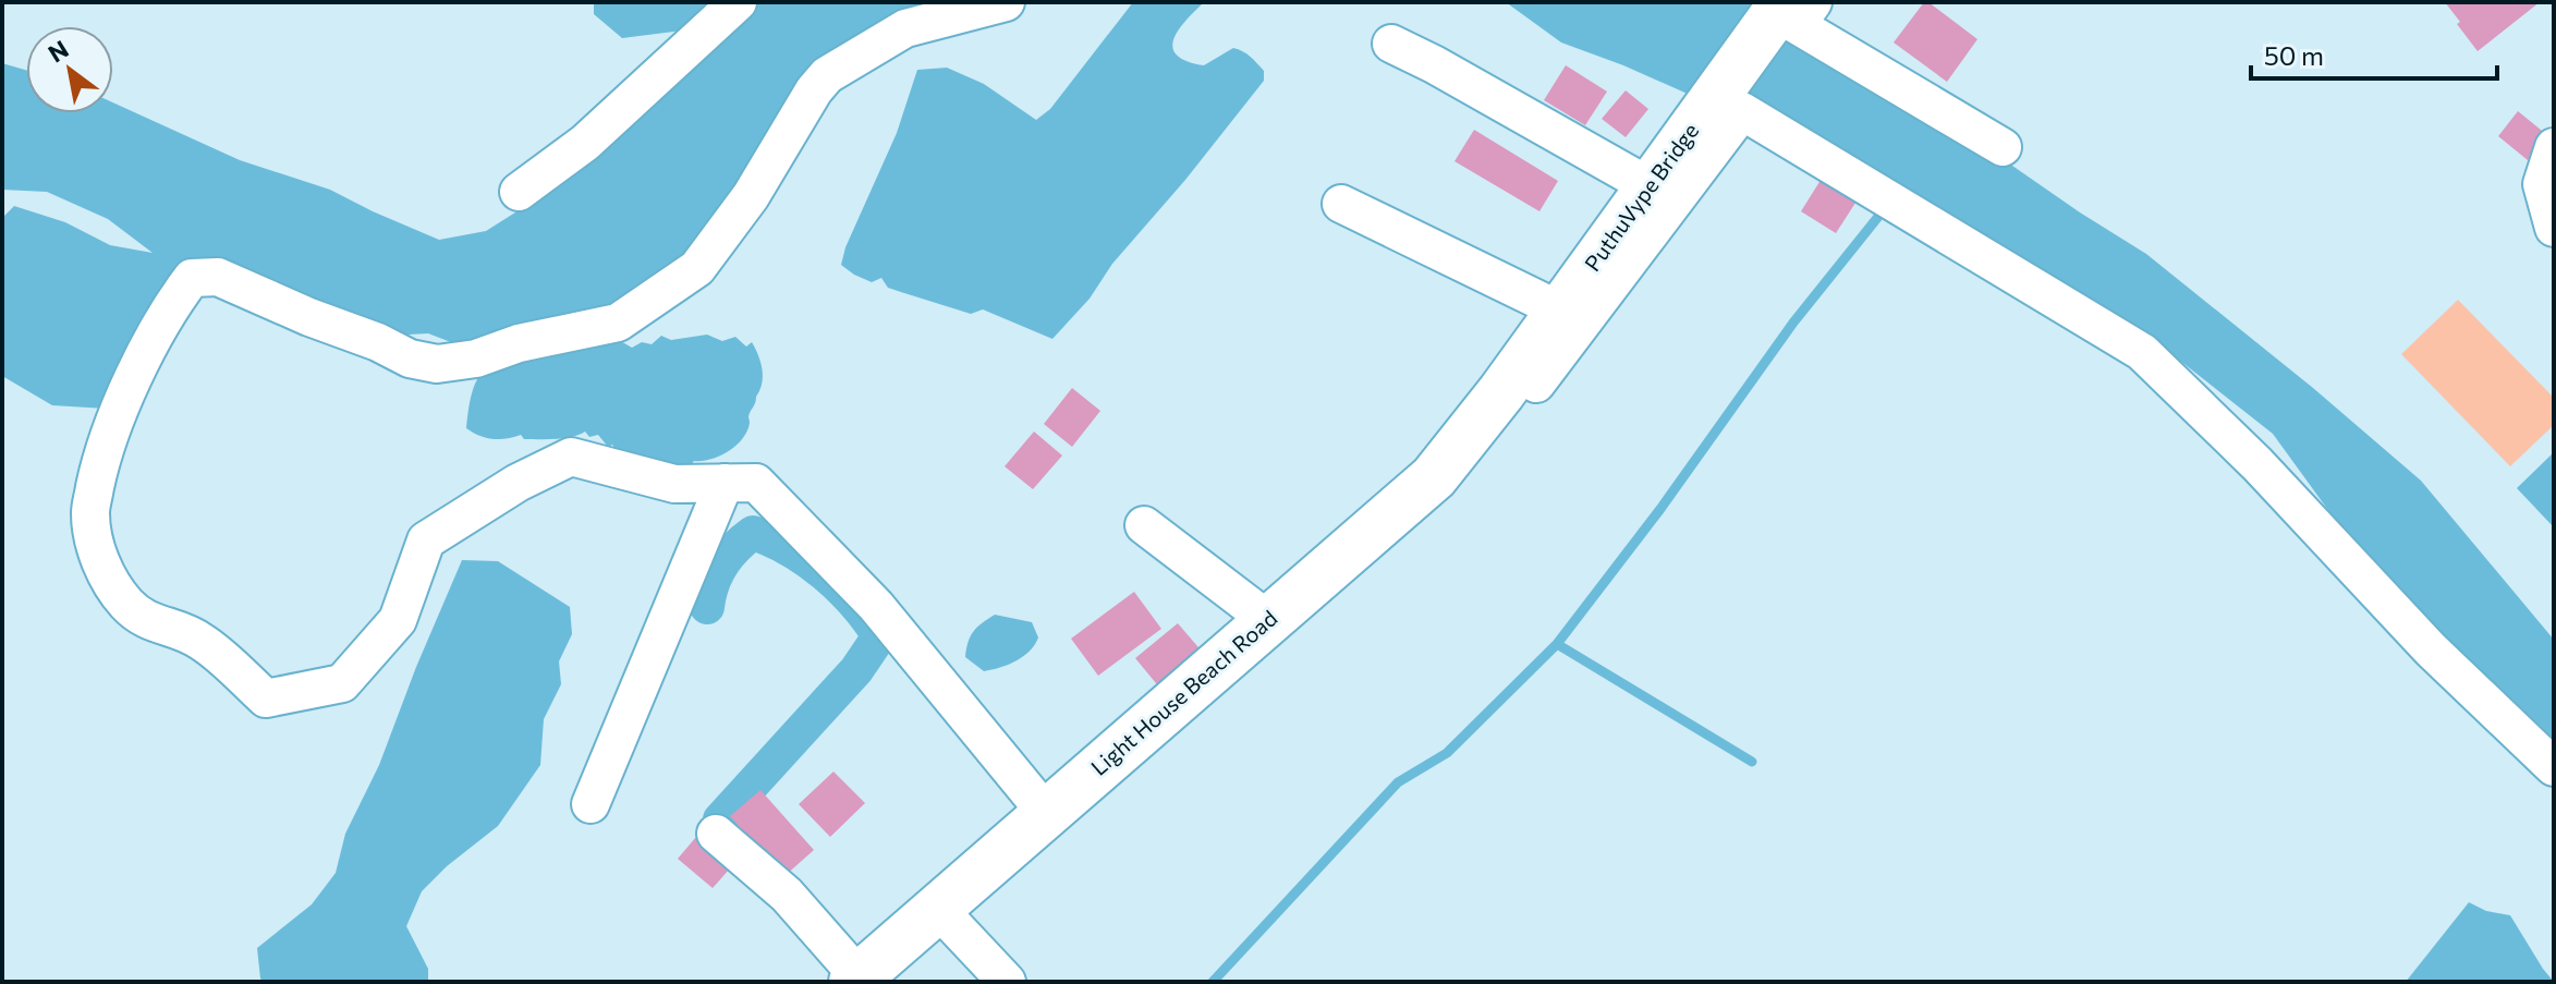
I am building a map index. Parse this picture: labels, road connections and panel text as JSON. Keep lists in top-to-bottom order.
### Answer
{
  "streets": {
    "main road": ["PuthuVype Bridge", "Light House Beach Road"]
  },
  "crossings": [
    ["PuthuVype Bridge", "Light House Beach Road"]
  ],
  "scale_bar": "50 m",
  "north": "top left"
}
